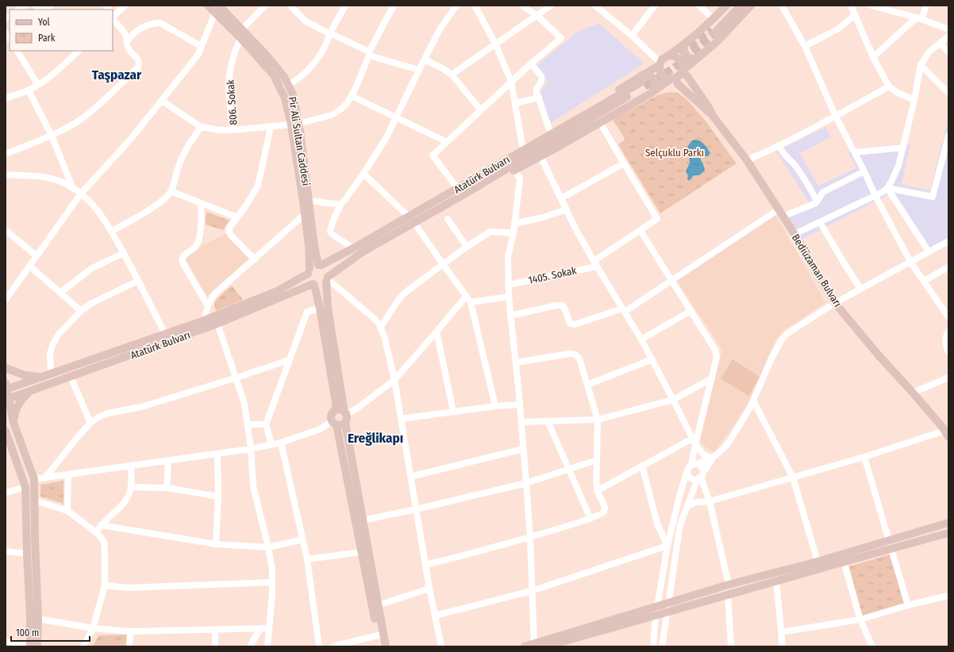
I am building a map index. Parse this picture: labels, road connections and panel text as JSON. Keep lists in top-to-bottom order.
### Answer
{
  "streets": {
    "main road": ["Pir Ali Sultan Caddesi", "Atatürk Bulvarı", "Bediüzaman Bulvarı"],
    "street": ["806. Sokak", "1405. Sokak"]
  },
  "districts": ["Taşpazar", "Ereğlikapı"],
  "parks": ["Selçuklu Parkı"],
  "legend": ["Yol", "Park"],
  "scale_bar": "100 m"
}
